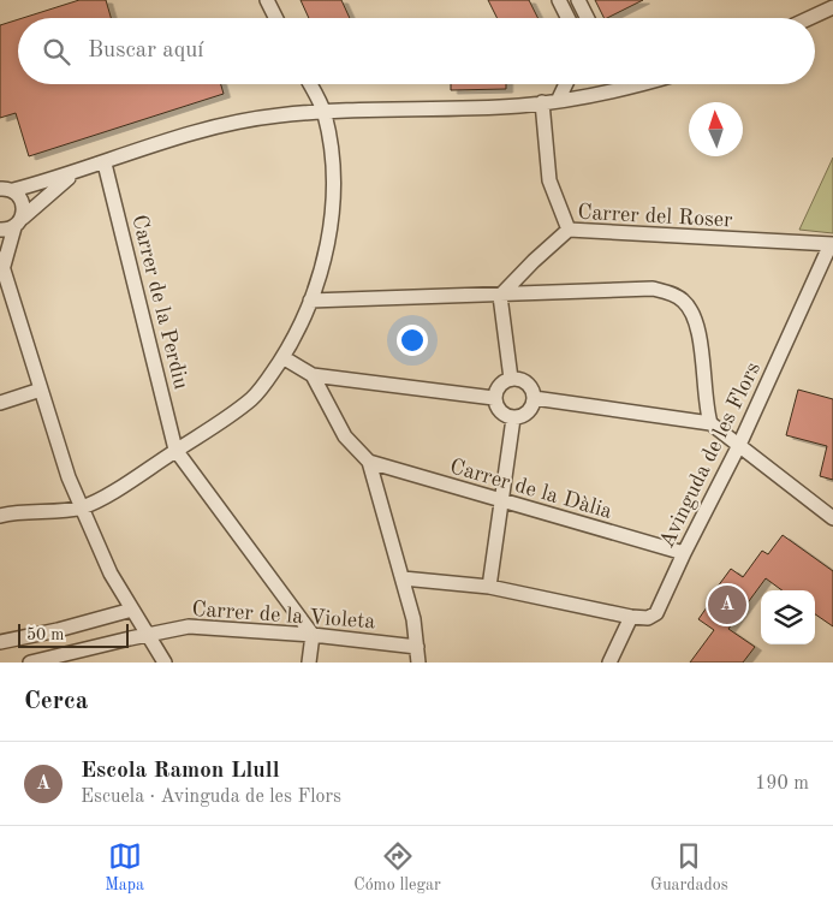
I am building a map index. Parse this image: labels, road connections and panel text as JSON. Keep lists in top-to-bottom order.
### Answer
{
  "streets": {
    "street": [
      "Carrer del Roser",
      "Carrer de la Perdiu",
      "Avinguda de les Flors",
      "Carrer de la Dàlia",
      "Carrer de la Violeta"
    ]
  },
  "crossings": [
    ["Carrer del Roser", "Avinguda de les Flors"],
    ["Avinguda de les Flors", "Carrer de la Dàlia"]
  ],
  "scale_bar": "50 m",
  "north": "top",
  "page": {
    "search": "Buscar aquí",
    "pins": "A",
    "scale": "50 m",
    "heading": "Cerca",
    "list": [
      {
        "mark": "A",
        "name": "Escola Ramon Llull",
        "note": "Escuela · Avinguda de les Flors",
        "value": "190 m"
      }
    ],
    "nav": ["Mapa", "Cómo llegar", "Guardados"]
  }
}
